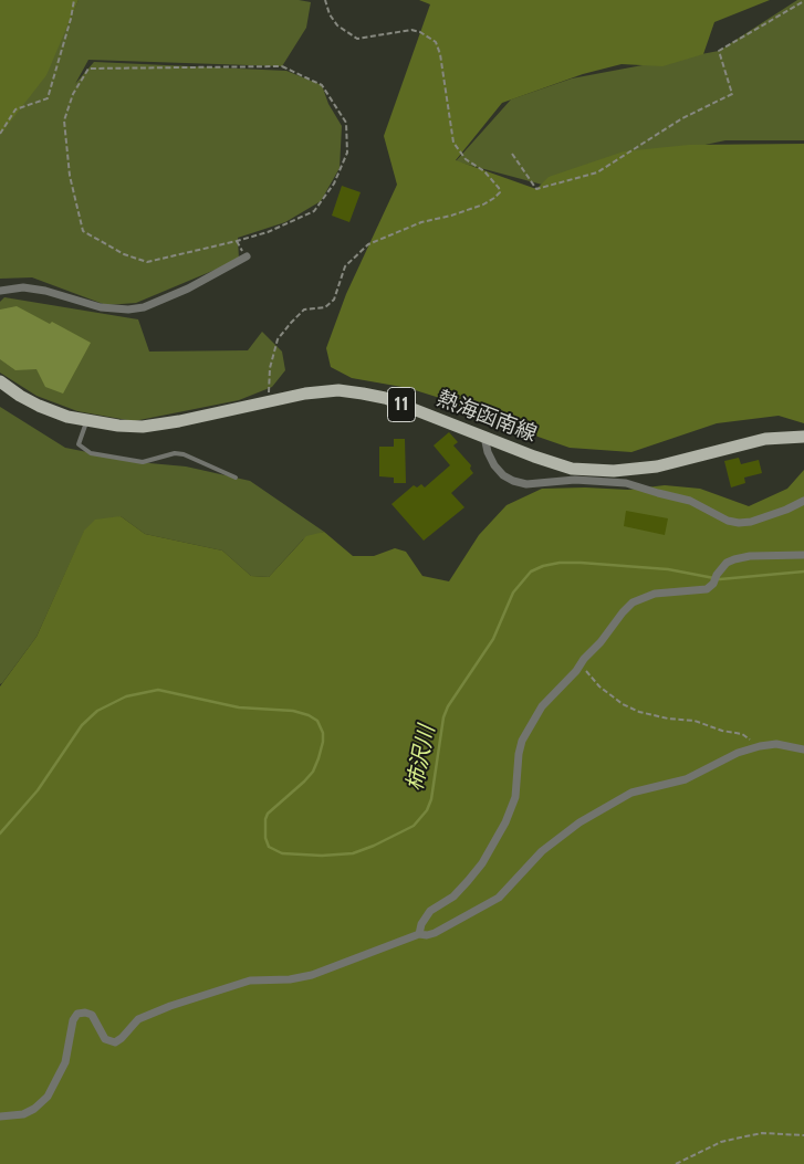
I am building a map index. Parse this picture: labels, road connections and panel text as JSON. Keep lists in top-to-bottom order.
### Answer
{
  "streets": {
    "main road": ["11", "熱海函南線"]
  },
  "water": ["柿沢川"]
}
